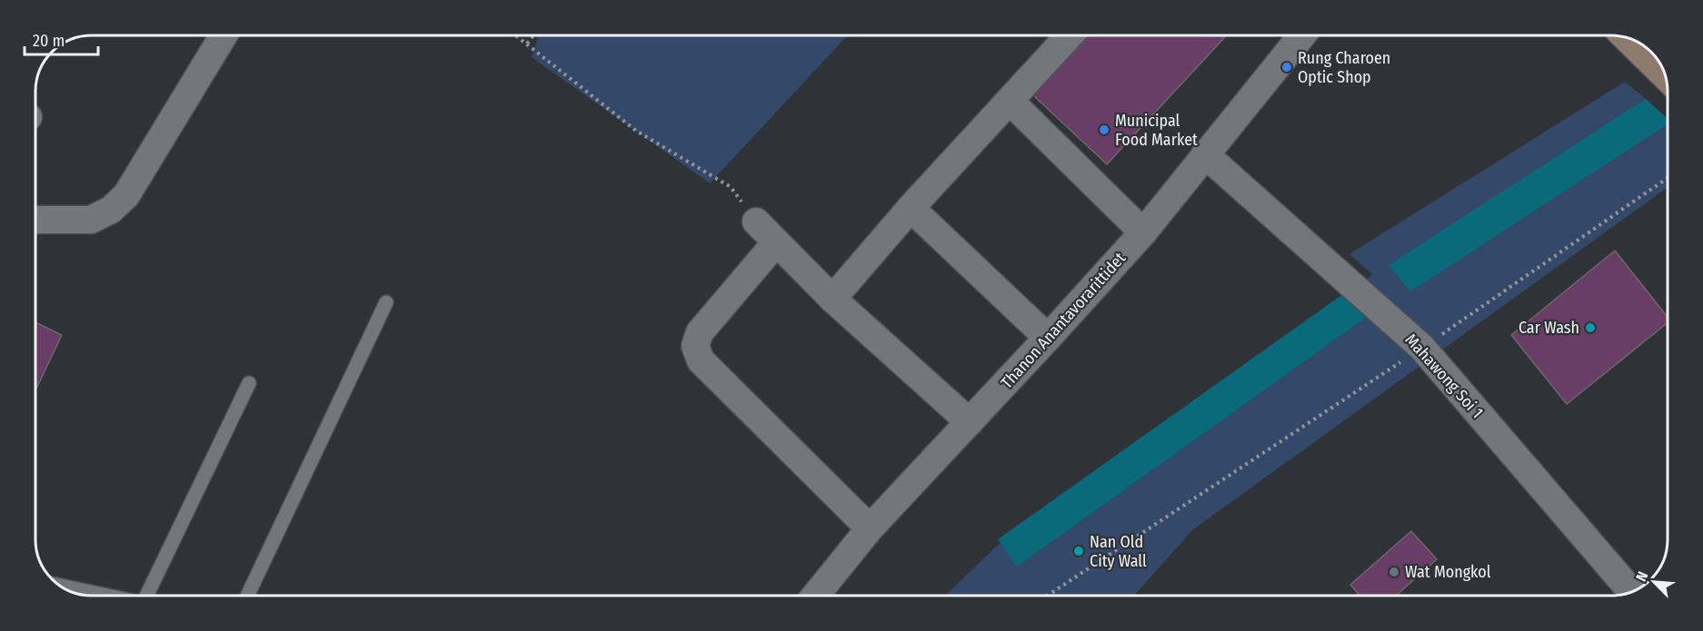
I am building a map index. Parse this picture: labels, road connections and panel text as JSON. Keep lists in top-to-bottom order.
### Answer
{
  "streets": {
    "street": ["Thanon Anantavorarittidet", "Mahawong Soi 1"]
  },
  "crossings": [
    ["Thanon Anantavorarittidet", "Mahawong Soi 1"]
  ],
  "places": [
    "Rung Charoen Optic Shop",
    "Municipal Food Market",
    "Car Wash",
    "Nan Old City Wall",
    "Wat Mongkol"
  ],
  "scale_bar": "20 m",
  "north": "top left"
}
